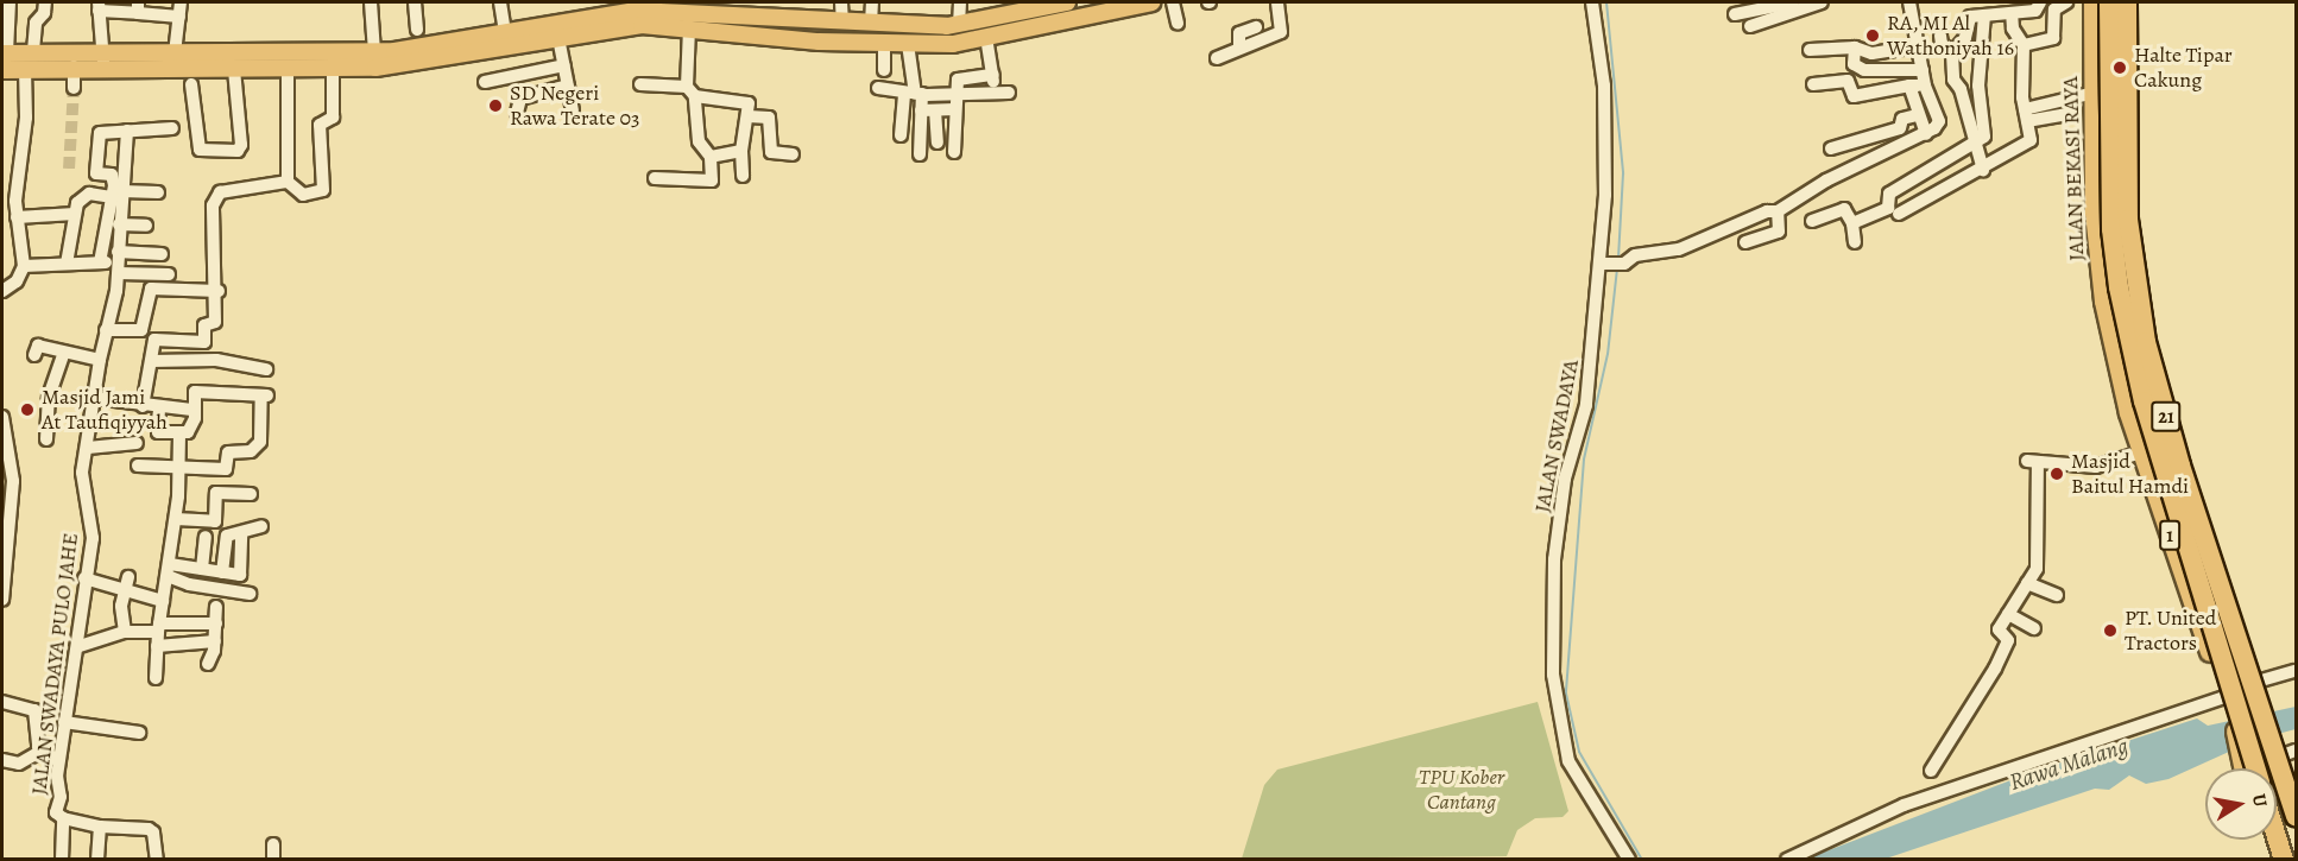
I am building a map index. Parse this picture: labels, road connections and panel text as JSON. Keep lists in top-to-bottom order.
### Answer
{
  "streets": {
    "highway": ["JALAN BEKASI RAYA", "21", "1"],
    "street": ["JALAN SWADAYA", "JALAN SWADAYA PULO JAHE"]
  },
  "crossings": [
    ["21", "1"]
  ],
  "water": ["Rawa Malang"],
  "parks": ["TPU Kober Cantang"],
  "places": [
    "RA, MI Al Wathoniyah 16",
    "Halte Tipar Cakung",
    "SD Negeri Rawa Terate 03",
    "Masjid Jami At Taufiqiyyah",
    "Masjid Baitul Hamdi",
    "PT. United Tractors"
  ],
  "north": "right"
}
